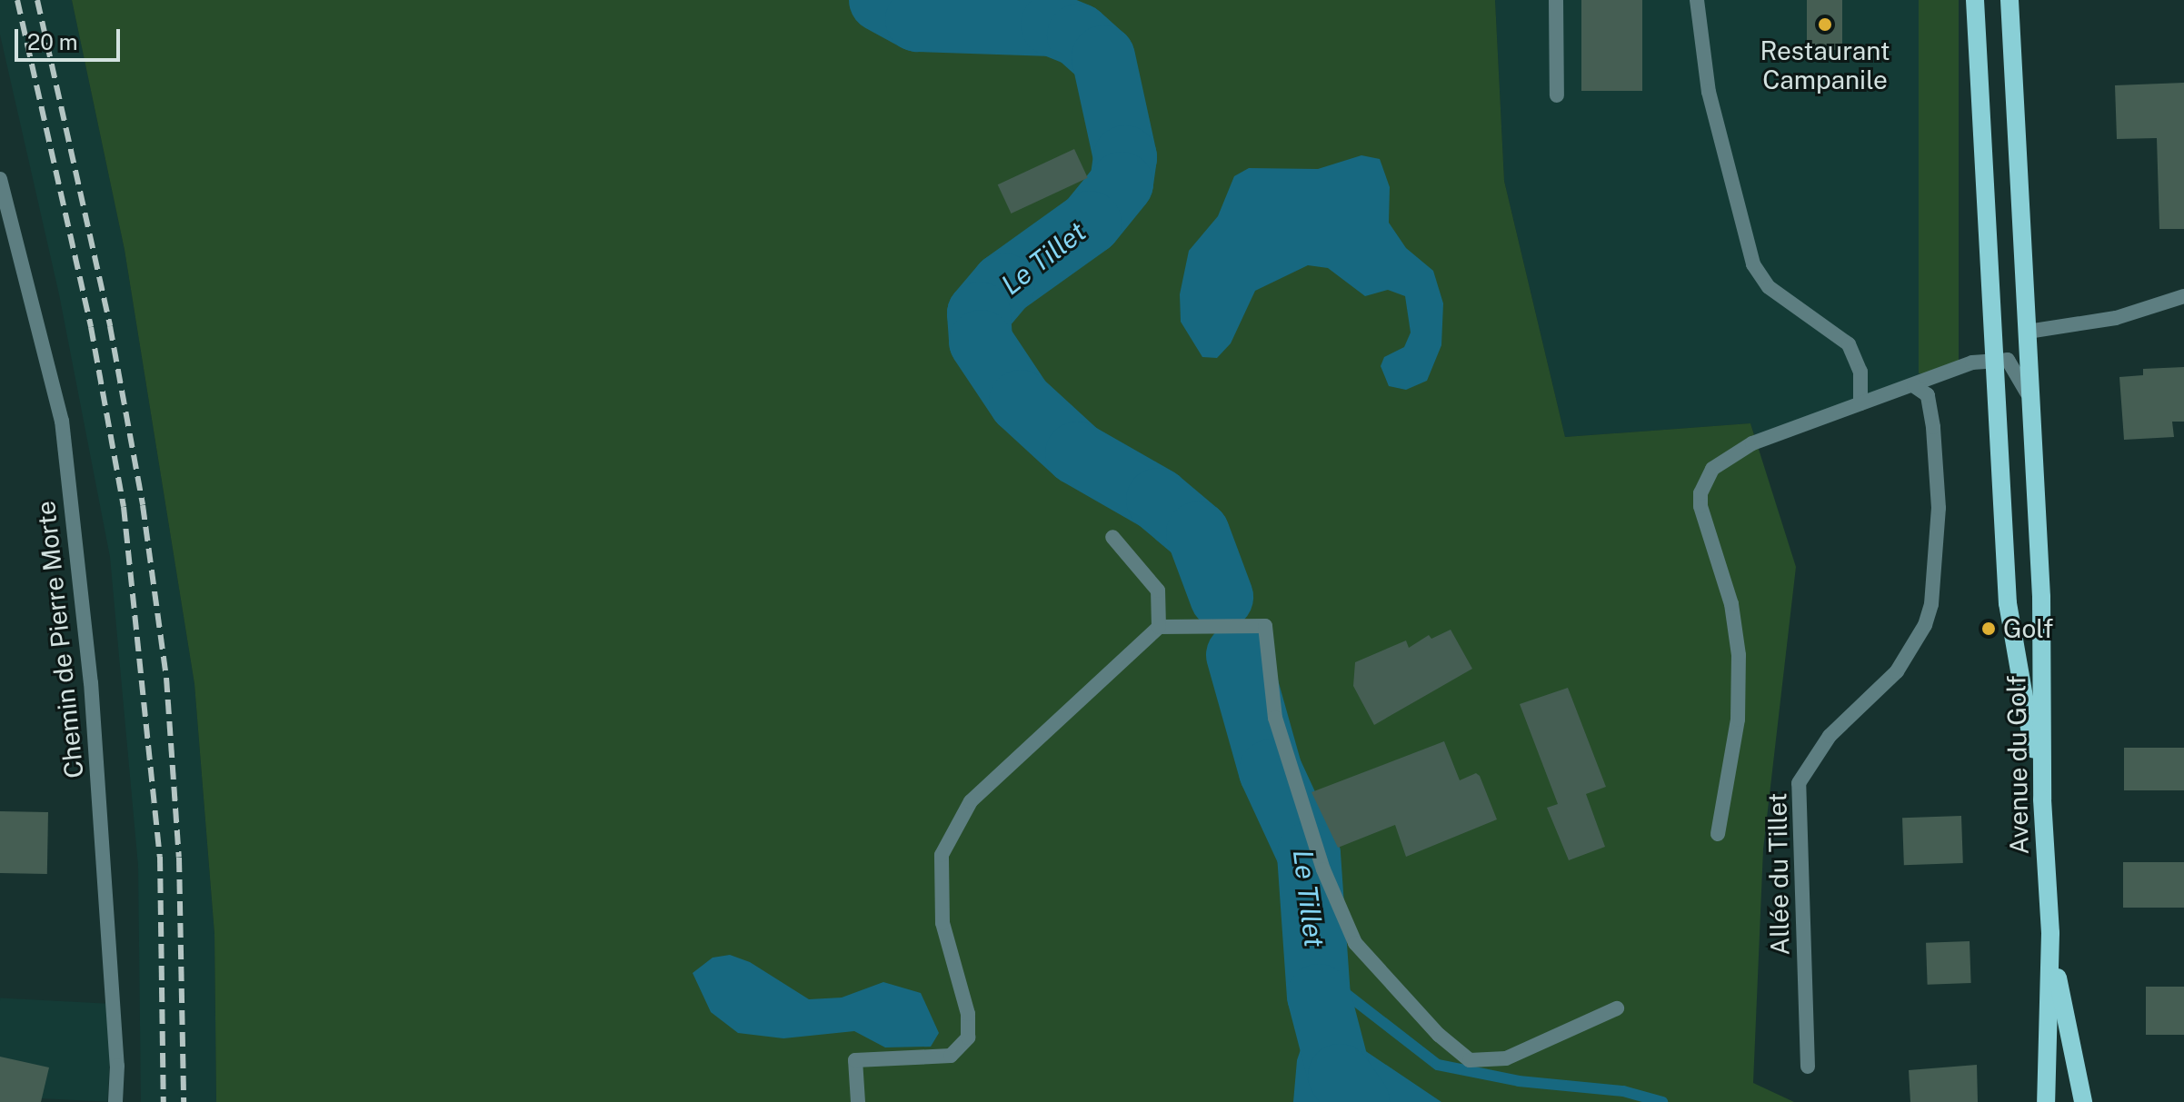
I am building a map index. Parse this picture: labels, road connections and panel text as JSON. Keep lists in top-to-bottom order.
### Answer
{
  "streets": {
    "main road": ["Avenue du Golf"],
    "street": ["Chemin de Pierre Morte", "Allée du Tillet"]
  },
  "water": ["Le Tillet"],
  "places": ["Restaurant Campanile", "Golf"],
  "scale_bar": "20 m"
}
